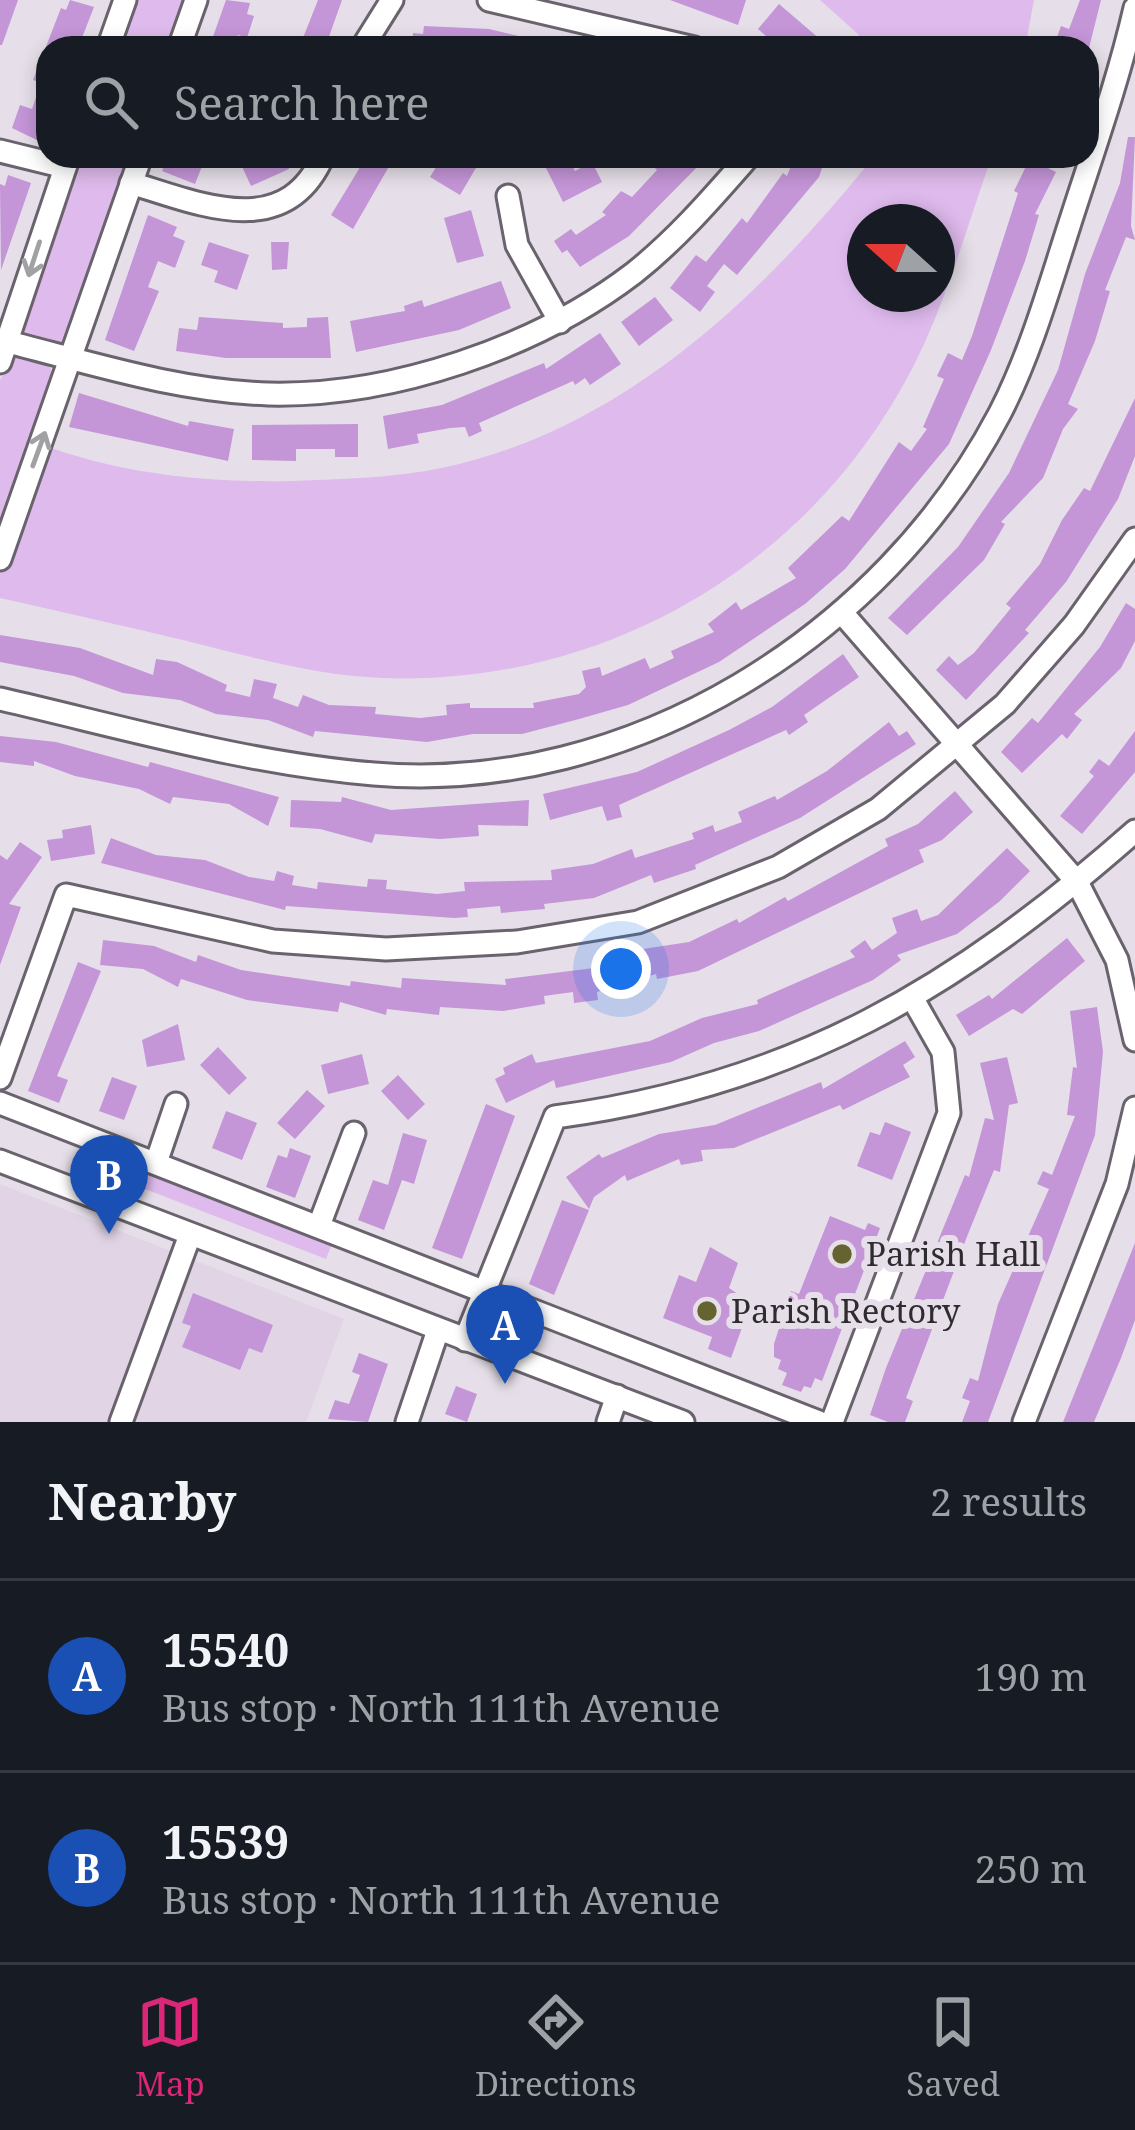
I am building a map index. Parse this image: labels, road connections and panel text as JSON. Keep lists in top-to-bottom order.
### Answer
{
  "places": ["Parish Hall", "Parish Rectory"],
  "north": "left",
  "page": {
    "search": "Search here",
    "pins": ["B", "A"],
    "heading": ["Nearby", "2 results"],
    "list": [
      {
        "mark": "A",
        "name": "15540",
        "note": "Bus stop · North 111th Avenue",
        "value": "190 m"
      },
      {
        "mark": "B",
        "name": "15539",
        "note": "Bus stop · North 111th Avenue",
        "value": "250 m"
      }
    ],
    "nav": ["Map", "Directions", "Saved"]
  }
}
